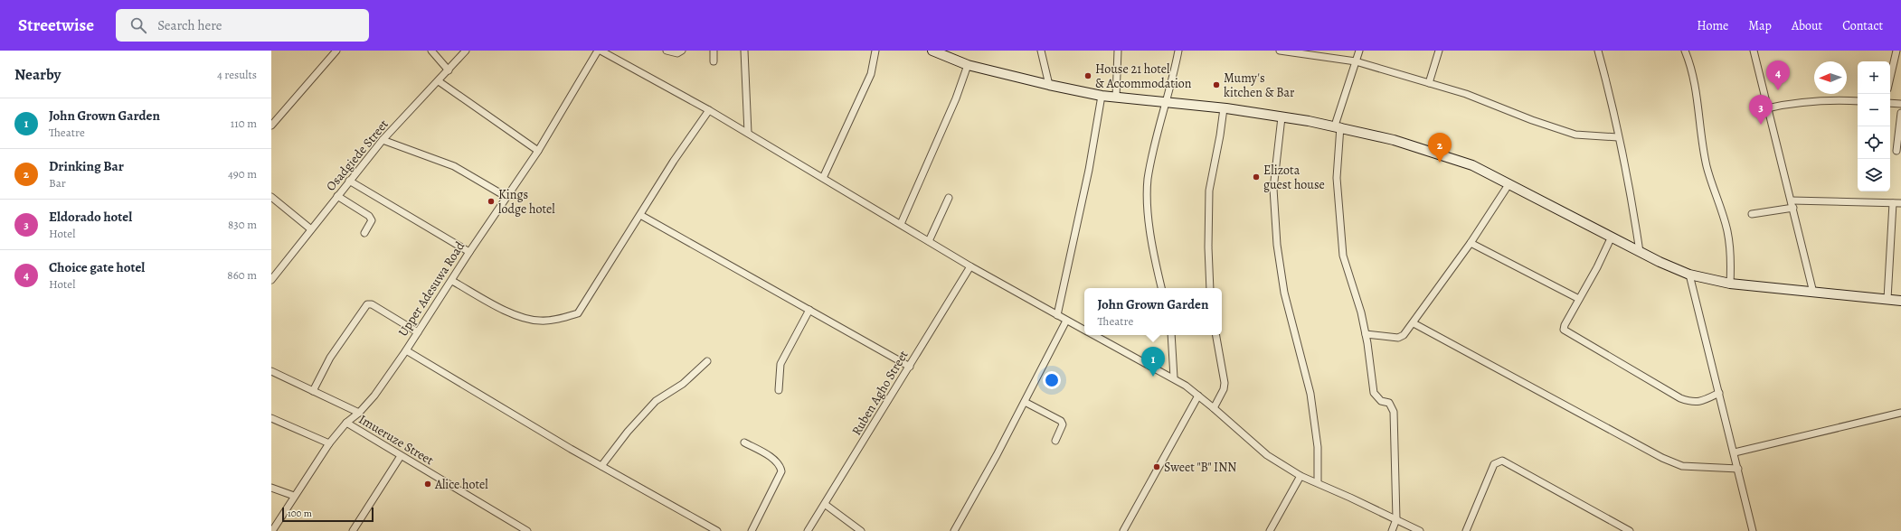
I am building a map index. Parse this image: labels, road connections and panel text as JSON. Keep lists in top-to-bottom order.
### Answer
{
  "streets": {
    "street": [
      "Osadgiede Street",
      "Upper Adesuwa Road",
      "Ruben Agho Street",
      "Imueruze Street"
    ]
  },
  "crossings": [
    ["Upper Adesuwa Road", "Imueruze Street"]
  ],
  "places": [
    "House 21 hotel & Accommodation",
    "Mumy's kitchen & Bar",
    "Elizota guest house",
    "Kings lodge hotel",
    "Sweet \"B\" INN",
    "Alice hotel"
  ],
  "scale_bar": "100 m",
  "north": "left",
  "page": {
    "header": "Streetwise",
    "search": "Search here",
    "nav": [
      "Home",
      "Map",
      "About",
      "Contact"
    ],
    "heading": ["Nearby", "4 results"],
    "pins": [
      "4",
      "3",
      "2",
      "1"
    ],
    "map_buttons": ["+", "−"],
    "list": [
      {
        "mark": "1",
        "name": "John Grown Garden",
        "note": "Theatre",
        "value": "110 m"
      },
      {
        "mark": "2",
        "name": "Drinking Bar",
        "note": "Bar",
        "value": "490 m"
      },
      {
        "mark": "3",
        "name": "Eldorado hotel",
        "note": "Hotel",
        "value": "830 m"
      },
      {
        "mark": "4",
        "name": "Choice gate hotel",
        "note": "Hotel",
        "value": "860 m"
      }
    ],
    "popup": ["John Grown Garden", "Theatre"],
    "scale": "100 m"
  }
}
